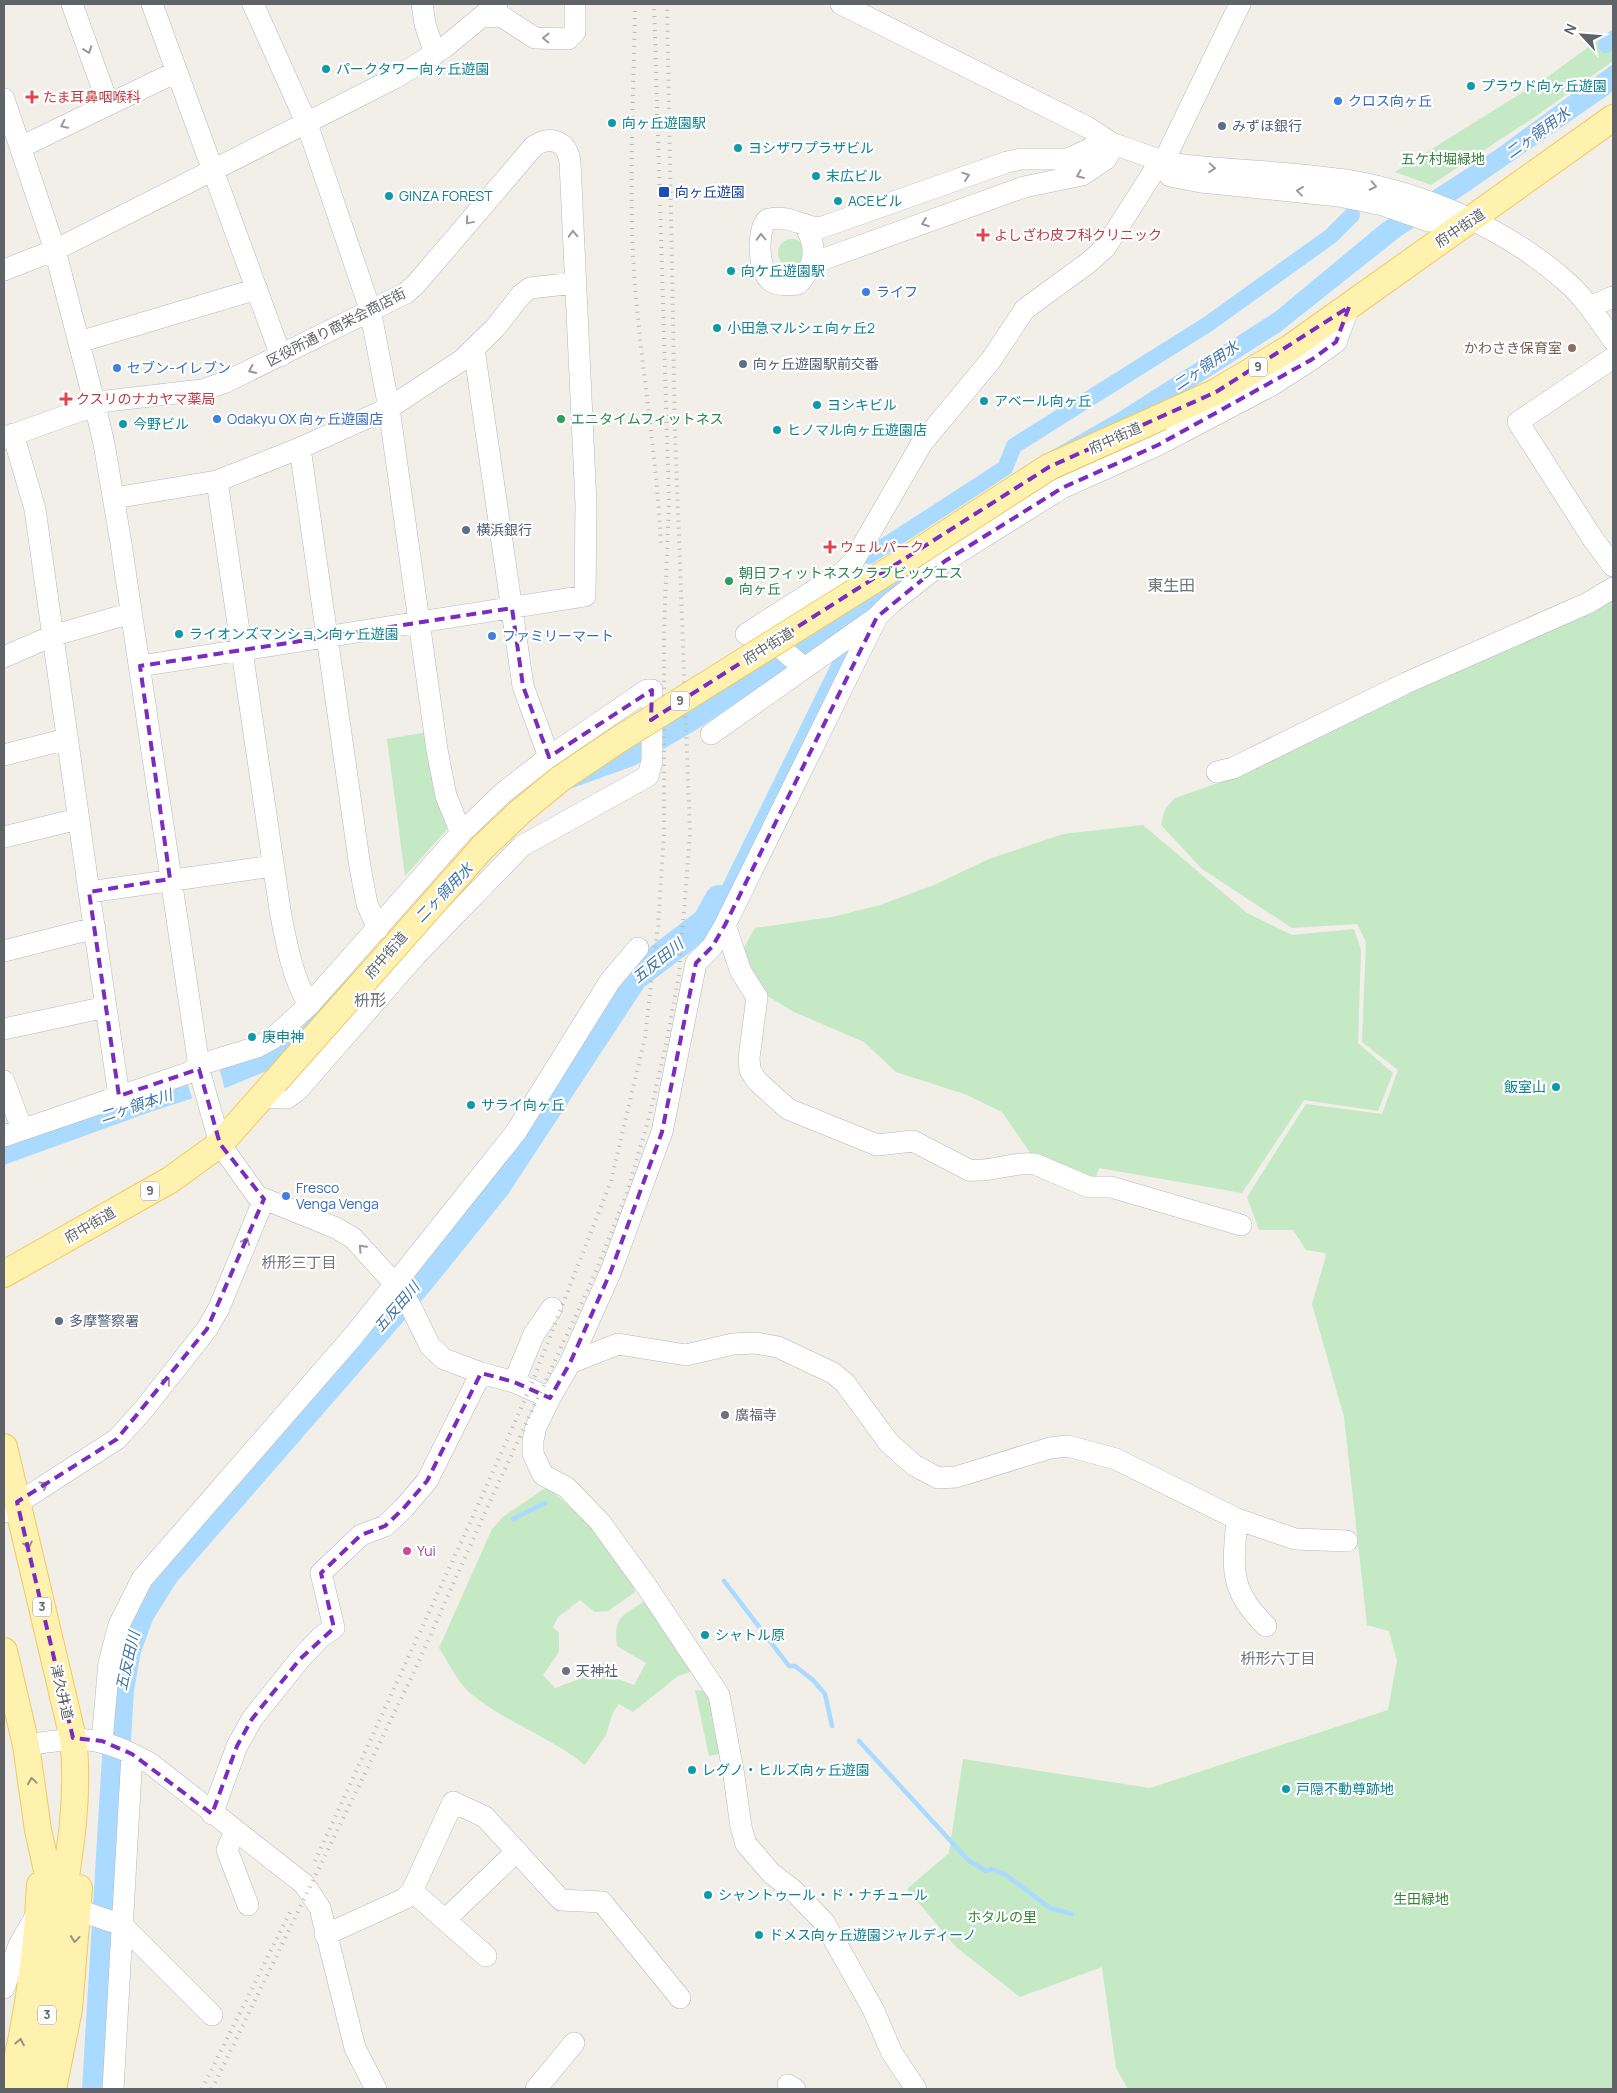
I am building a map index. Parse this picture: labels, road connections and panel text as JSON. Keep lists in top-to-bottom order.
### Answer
{
  "streets": {
    "main road": [
      "府中街道",
      "9",
      "3",
      "津久井道"
    ],
    "street": ["区役所通り商栄会商店街"]
  },
  "crossings": [
    ["3", "津久井道"]
  ],
  "districts": [
    "東生田",
    "枡形",
    "枡形三丁目",
    "枡形六丁目"
  ],
  "water": ["二ヶ領用水", "五反田川", "二ヶ領本川"],
  "parks": ["五ケ村堀緑地", "生田緑地", "ホタルの里"],
  "places": {
    "other": [
      "パークタワー向ヶ丘遊園",
      "プラウド向ヶ丘遊園",
      "クロス向ヶ丘",
      "向ヶ丘遊園駅",
      "みずほ銀行",
      "ヨシザワプラザビル",
      "末広ビル",
      "GINZA FOREST",
      "ACEビル",
      "向ケ丘遊園駅",
      "ライフ",
      "小田急マルシェ向ヶ丘2",
      "かわさき保育室",
      "向ヶ丘遊園駅前交番",
      "セブン-イレブン",
      "アベール向ヶ丘",
      "ヨシキビル",
      "Odakyu OX 向ヶ丘遊園店",
      "エニタイムフィットネス",
      "今野ビル",
      "ヒノマル向ヶ丘遊園店",
      "横浜銀行",
      "朝日フィットネスクラブビックエス 向ヶ丘",
      "ライオンズマンション向ヶ丘遊園",
      "ファミリーマート",
      "庚申神",
      "飯室山",
      "サライ向ヶ丘",
      "Fresco Venga Venga",
      "多摩警察署",
      "廣福寺",
      "Yui",
      "シャトル原",
      "天神社",
      "レグノ・ヒルズ向ヶ丘遊園",
      "戸隠不動尊跡地",
      "シャントゥール・ド・ナチュール",
      "ドメス向ヶ丘遊園ジャルディーノ"
    ],
    "health": [
      "たま耳鼻咽喉科",
      "よしざわ皮フ科クリニック",
      "クスリのナカヤマ薬局",
      "ウェルパーク"
    ],
    "transit": ["向ヶ丘遊園"]
  },
  "north": "top left"
}
